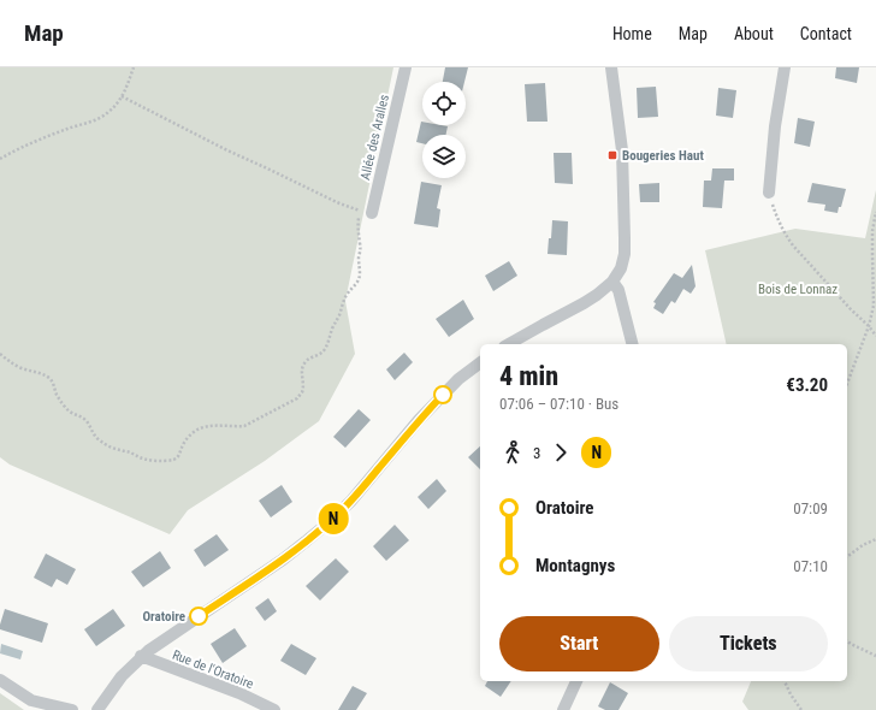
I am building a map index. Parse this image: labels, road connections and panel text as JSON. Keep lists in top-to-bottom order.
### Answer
{
  "streets": {
    "street": ["Allée des Aralles", "Rue de l'Oratoire"]
  },
  "parks": ["Bois de Lonnaz"],
  "places": {
    "transit": ["Bougeries Haut"],
    "other": ["Oratoire"]
  },
  "lines": ["bus line N"],
  "page": {
    "header": "Map",
    "nav": [
      "Home",
      "Map",
      "About",
      "Contact"
    ],
    "on_map": "N",
    "heading": ["4 min", "07:06 – 07:10 · Bus", "€3.20"],
    "legs": ["3", "N"],
    "list": [
      {
        "name": "Oratoire",
        "value": "07:09"
      },
      {
        "name": "Montagnys",
        "value": "07:10"
      }
    ],
    "buttons": ["Start", "Tickets"]
  }
}
